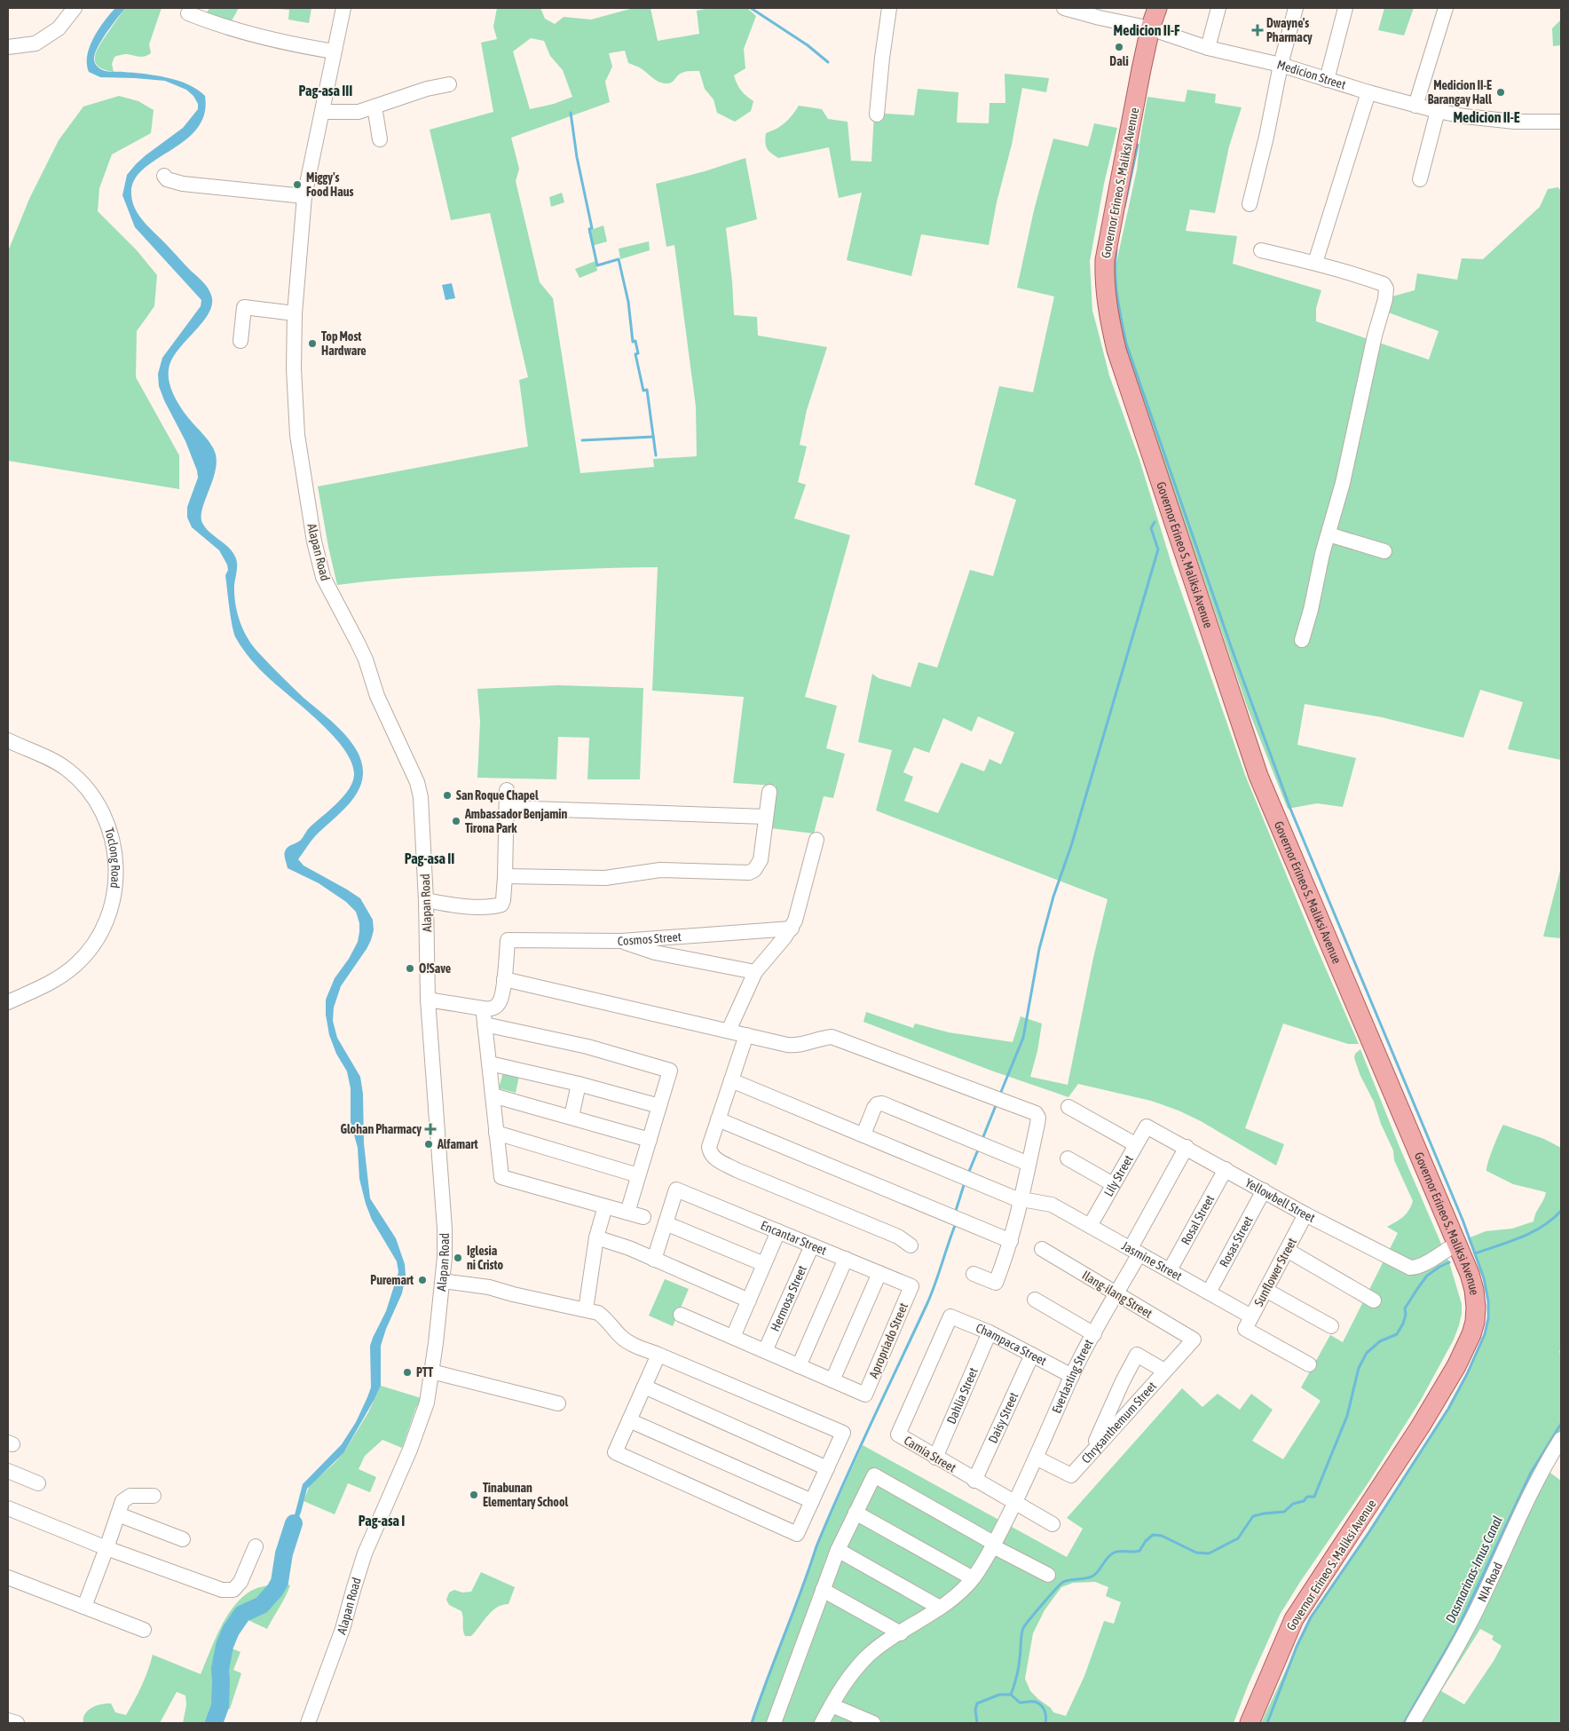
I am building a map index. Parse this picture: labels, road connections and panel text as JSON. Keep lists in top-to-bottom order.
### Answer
{
  "streets": {
    "main road": ["Governor Erineo S. Maliksi Avenue"],
    "street": [
      "Medicion Street",
      "Alapan Road",
      "Toclong Road",
      "Cosmos Street",
      "Lily Street",
      "Yellowbell Street",
      "Rosal Street",
      "Encantar Street",
      "Rosas Street",
      "Jasmine Street",
      "Sunflower Street",
      "Ilang-ilang Street",
      "Hermosa Street",
      "Apropriado Street",
      "Champaca Street",
      "Everlasting Street",
      "Dahlia Street",
      "Daisy Street",
      "Chrysanthemum Street",
      "Camia Street",
      "NIA Road"
    ]
  },
  "crossings": [
    ["Medicion Street", "Governor Erineo S. Maliksi Avenue"],
    ["Governor Erineo S. Maliksi Avenue", "Yellowbell Street"],
    ["Lily Street", "Yellowbell Street"],
    ["Lily Street", "Jasmine Street"],
    ["Yellowbell Street", "Rosal Street"],
    ["Yellowbell Street", "Rosas Street"],
    ["Yellowbell Street", "Sunflower Street"],
    ["Yellowbell Street", "Everlasting Street"],
    ["Rosal Street", "Jasmine Street"],
    ["Encantar Street", "Hermosa Street"],
    ["Encantar Street", "Apropriado Street"],
    ["Rosas Street", "Jasmine Street"],
    ["Jasmine Street", "Sunflower Street"],
    ["Jasmine Street", "Everlasting Street"],
    ["Ilang-ilang Street", "Everlasting Street"],
    ["Ilang-ilang Street", "Chrysanthemum Street"],
    ["Champaca Street", "Everlasting Street"],
    ["Champaca Street", "Dahlia Street"],
    ["Champaca Street", "Daisy Street"],
    ["Champaca Street", "Camia Street"],
    ["Everlasting Street", "Chrysanthemum Street"],
    ["Everlasting Street", "Camia Street"],
    ["Dahlia Street", "Camia Street"],
    ["Daisy Street", "Camia Street"]
  ],
  "districts": [
    "Medicion II-F",
    "Pag-asa III",
    "Medicion II-E",
    "Pag-asa II",
    "Pag-asa I"
  ],
  "water": ["Dasmarinas-Imus Canal"],
  "places": {
    "health": ["Dwayne's Pharmacy", "Glohan Pharmacy"],
    "other": [
      "Dali",
      "Medicion II-E Barangay Hall",
      "Miggy's Food Haus",
      "Top Most Hardware",
      "San Roque Chapel",
      "Ambassador Benjamin Tirona Park",
      "O!Save",
      "Alfamart",
      "Iglesia ni Cristo",
      "Puremart",
      "PTT",
      "Tinabunan Elementary School"
    ]
  }
}
